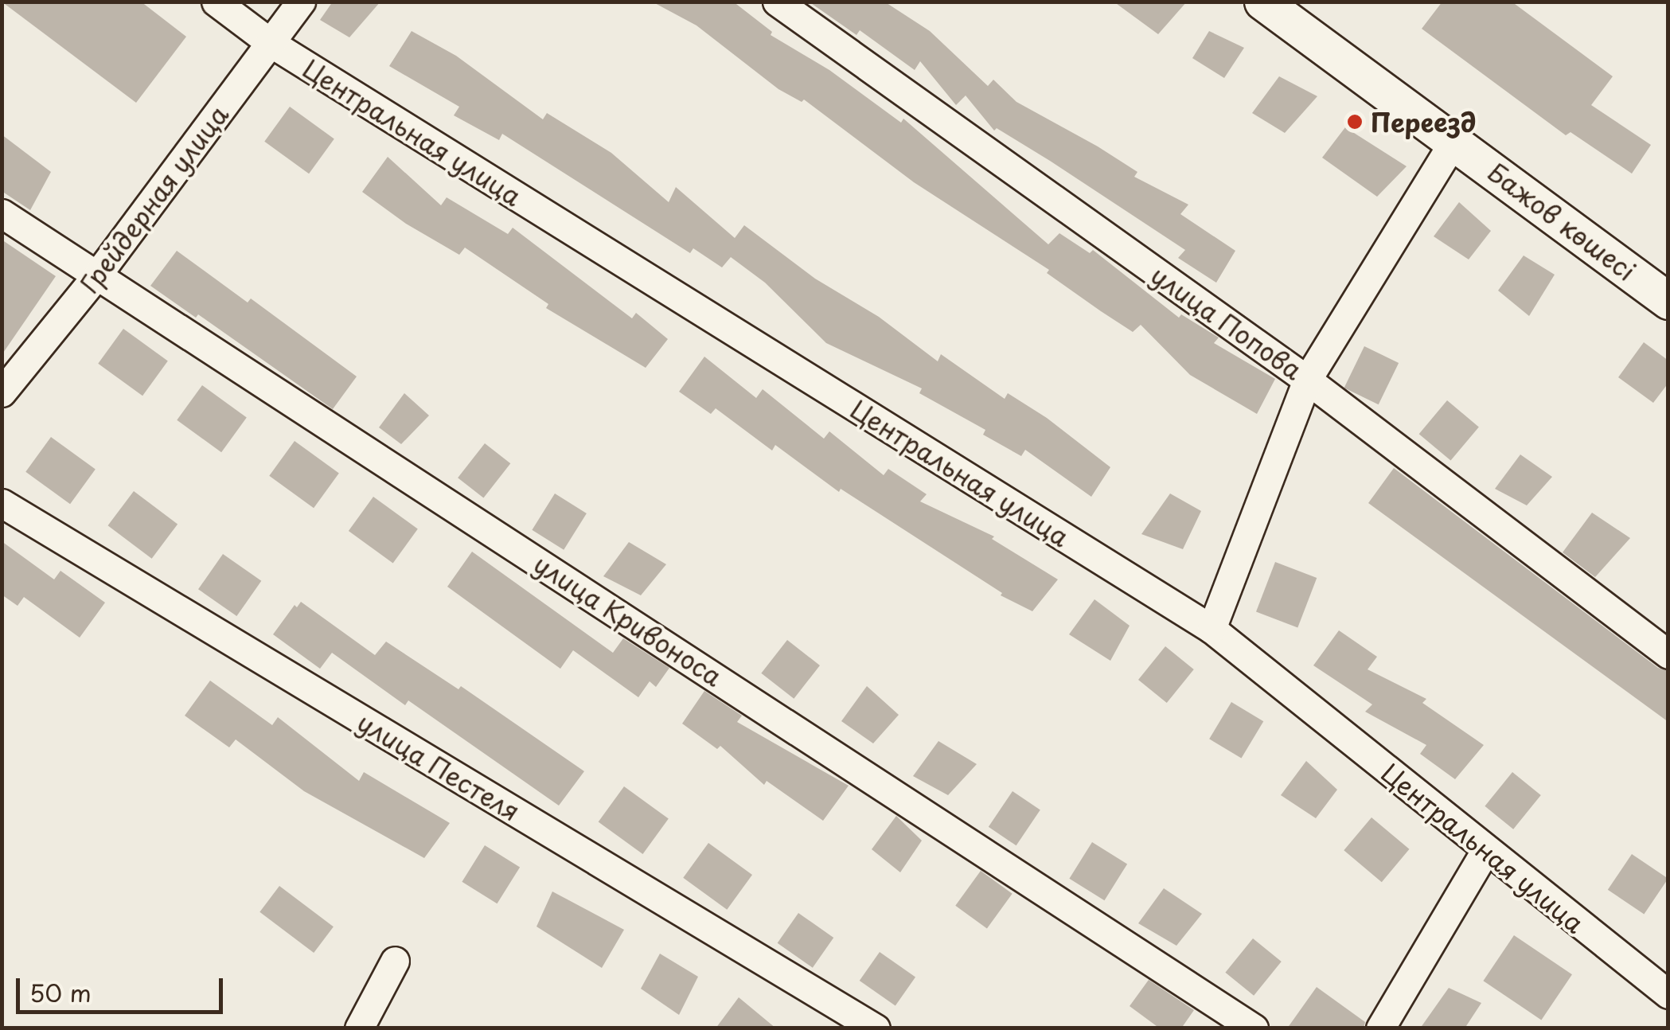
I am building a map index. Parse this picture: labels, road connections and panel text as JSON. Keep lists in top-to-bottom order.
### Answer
{
  "streets": {
    "main road": ["Бажов көшесі"],
    "street": [
      "Центральная улица",
      "Грейдерная улица",
      "улица Попова",
      "улица Кривоноса",
      "улица Пестеля"
    ]
  },
  "crossings": [
    ["Центральная улица", "Грейдерная улица"],
    ["Грейдерная улица", "улица Кривоноса"]
  ],
  "places": ["Переезд"],
  "scale_bar": "50 m"
}
